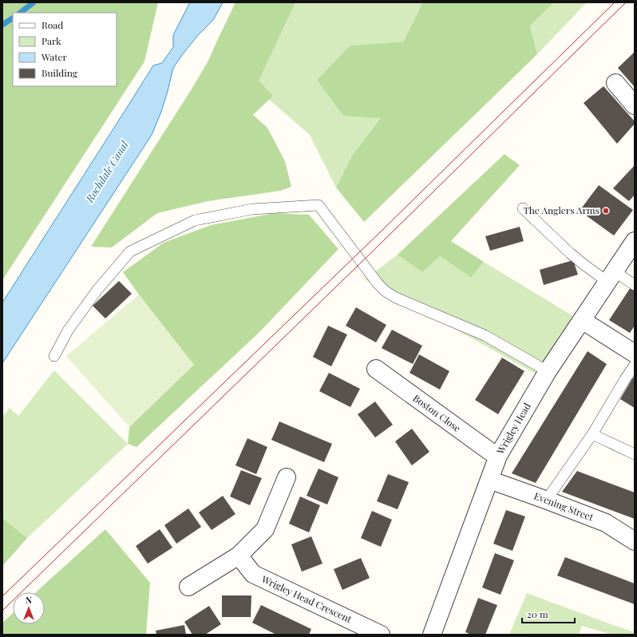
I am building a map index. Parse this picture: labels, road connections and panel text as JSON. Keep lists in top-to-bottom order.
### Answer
{
  "streets": {
    "street": [
      "Boston Close",
      "Wrigley Head",
      "Evening Street",
      "Wrigley Head Crescent"
    ]
  },
  "crossings": [
    ["Boston Close", "Wrigley Head"],
    ["Wrigley Head", "Evening Street"]
  ],
  "water": ["Rochdale Canal"],
  "places": ["The Anglers Arms"],
  "legend": [
    "Road",
    "Park",
    "Water",
    "Building"
  ],
  "scale_bar": "20 m",
  "north": "top"
}
